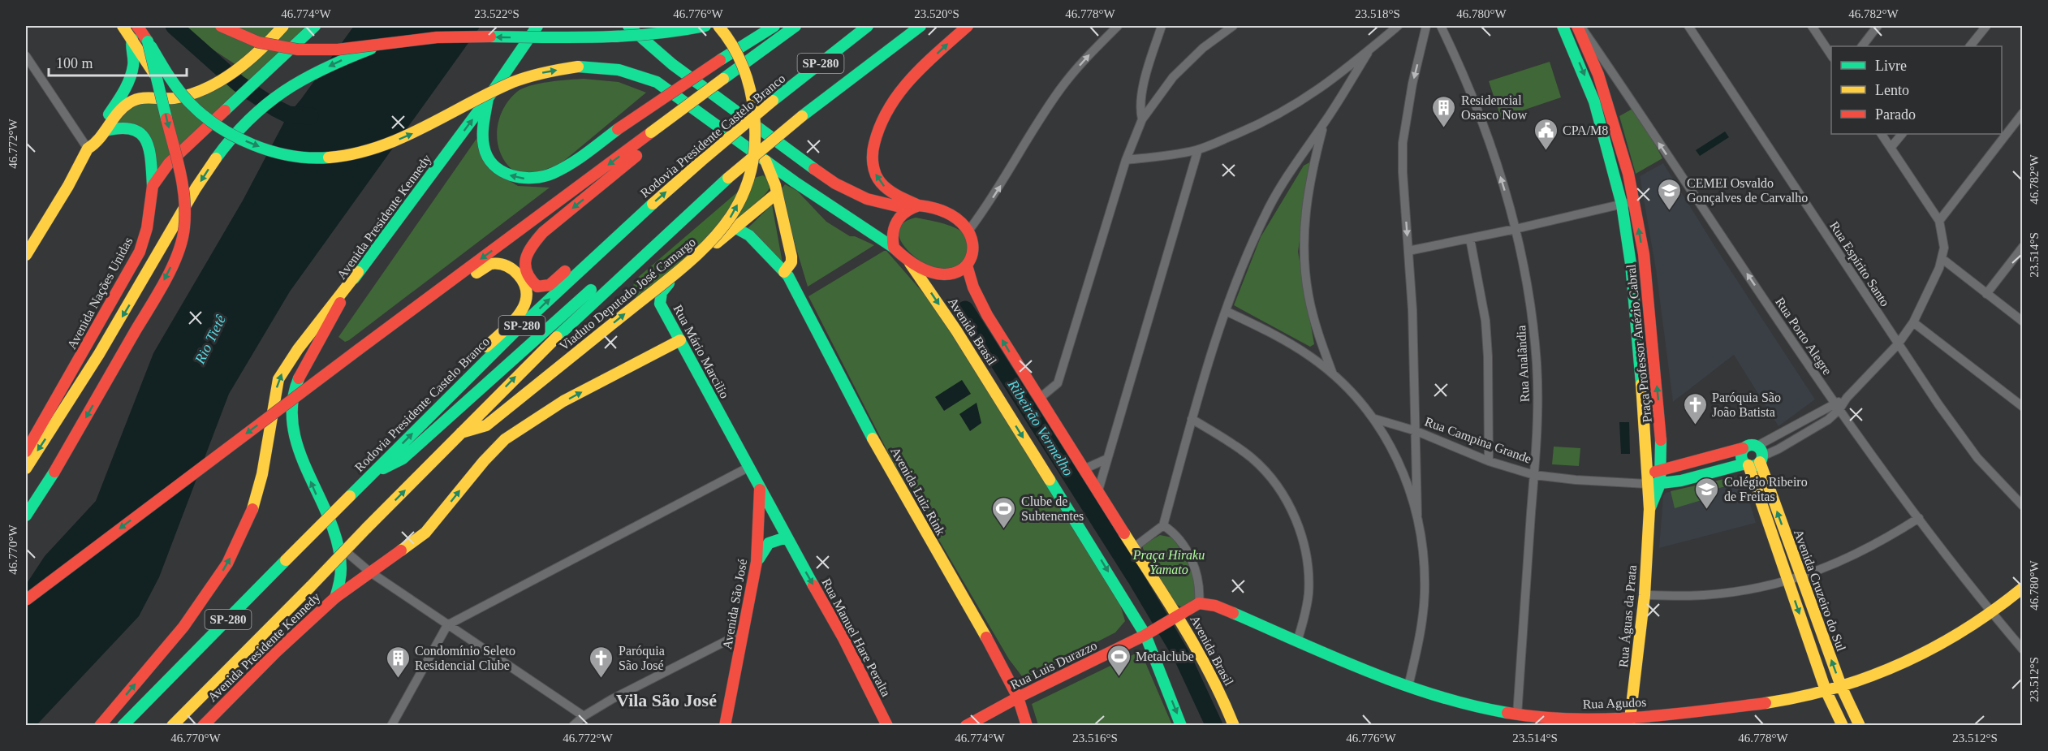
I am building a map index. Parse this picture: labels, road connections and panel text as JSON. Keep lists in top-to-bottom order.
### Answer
{
  "streets": {
    "main road": [
      "SP-280",
      "Rodovia Presidente Castelo Branco",
      "Avenida Presidente Kennedy",
      "Avenida Nações Unidas",
      "Viaduto Deputado José Camargo",
      "Avenida Brasil",
      "Praça Professor Anézio Cabral",
      "Rua Mário Marcilio",
      "Rua Campina Grande",
      "Avenida Luiz Rink",
      "Avenida Cruzeiro do Sul",
      "Avenida São José",
      "Rua Águas da Prata",
      "Rua Manuel Hare Peralta",
      "Rua Luis Durazzo",
      "Rua Agudos"
    ],
    "street": ["Rua Espírito Santo", "Rua Porto Alegre", "Rua Analândia"]
  },
  "crossings": [
    ["Avenida Brasil", "Rua Luis Durazzo"],
    ["Rua Porto Alegre", "Rua Agudos"],
    ["Praça Professor Anézio Cabral", "Rua Campina Grande"],
    ["Praça Professor Anézio Cabral", "Rua Águas da Prata"],
    ["Rua Mário Marcilio", "Avenida Luiz Rink"],
    ["Rua Mário Marcilio", "Avenida São José"],
    ["Rua Mário Marcilio", "Rua Manuel Hare Peralta"],
    ["Rua Analândia", "Rua Campina Grande"],
    ["Rua Analândia", "Rua Agudos"],
    ["Rua Campina Grande", "Avenida Cruzeiro do Sul"],
    ["Rua Campina Grande", "Rua Águas da Prata"],
    ["Avenida Luiz Rink", "Rua Luis Durazzo"],
    ["Avenida Cruzeiro do Sul", "Rua Agudos"],
    ["Rua Águas da Prata", "Rua Agudos"]
  ],
  "one_way": ["Rua Porto Alegre", "Rua Manuel Hare Peralta"],
  "districts": ["Vila São José"],
  "water": ["Rio Tietê", "Ribeirão Vermelho"],
  "parks": ["Praça Hiraku Yamato"],
  "places": {
    "building": ["Residencial Osasco Now", "Condomínio Seleto Residencial Clube"],
    "public building": ["CPA/M8"],
    "school or university": ["CEMEI Osvaldo Gonçalves de Carvalho", "Colégio Ribeiro de Freitas"],
    "church": ["Paróquia São João Batista", "Paróquia São José"],
    "sports": ["Clube de Subtenentes", "Metalclube"]
  },
  "legend": ["Livre", "Lento", "Parado"],
  "scale_bar": "100 m",
  "coordinates": [
    "46.774°W",
    "23.522°S",
    "46.776°W",
    "23.520°S",
    "46.778°W",
    "23.518°S",
    "46.780°W",
    "46.782°W",
    "46.772°W",
    "23.514°S",
    "46.770°W",
    "23.512°S",
    "23.516°S"
  ]
}
